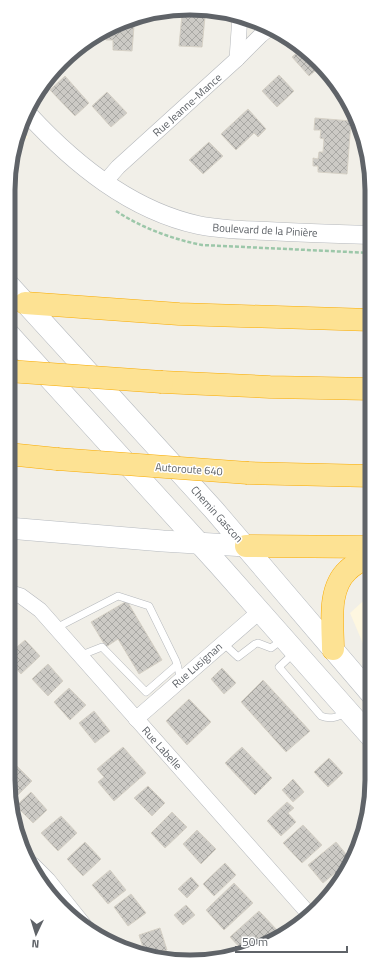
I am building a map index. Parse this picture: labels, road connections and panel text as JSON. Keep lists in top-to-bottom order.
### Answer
{
  "streets": {
    "highway": ["Autoroute 640"],
    "main road": ["Chemin Gascon"],
    "street": [
      "Rue Jeanne-Mance",
      "Boulevard de la Pinière",
      "Rue Lusignan",
      "Rue Labelle"
    ]
  },
  "crossings": [
    ["Rue Jeanne-Mance", "Boulevard de la Pinière"],
    ["Rue Lusignan", "Rue Labelle"]
  ],
  "scale_bar": "50 m",
  "north": "bottom"
}
